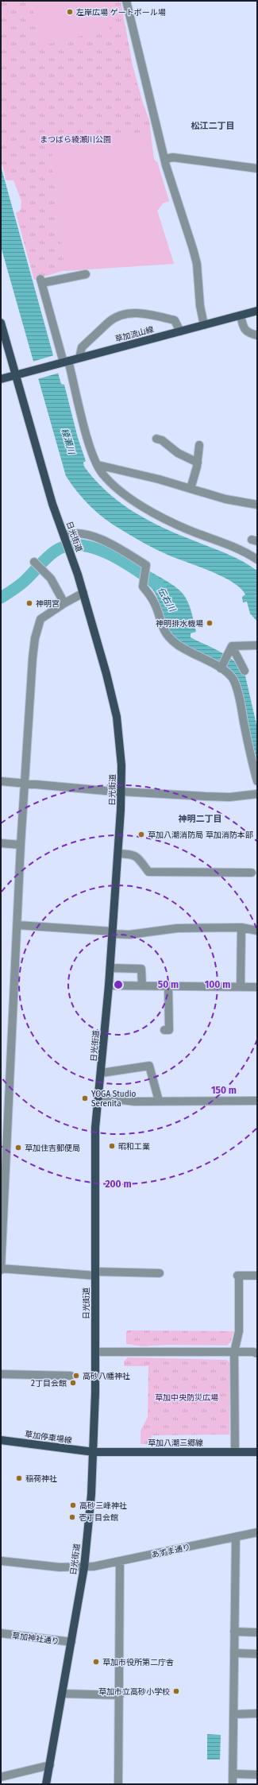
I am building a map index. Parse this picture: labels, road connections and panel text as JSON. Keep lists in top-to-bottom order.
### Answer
{
  "streets": {
    "main road": [
      "草加流山線",
      "日光街道",
      "草加停車場線",
      "草加八潮三郷線"
    ],
    "street": ["あずま通り", "草加神社通り"]
  },
  "crossings": [
    ["草加流山線", "日光街道"],
    ["日光街道", "草加停車場線"],
    ["日光街道", "草加八潮三郷線"],
    ["日光街道", "あずま通り"],
    ["日光街道", "草加神社通り"],
    ["草加停車場線", "草加八潮三郷線"]
  ],
  "districts": ["松江二丁目", "神明二丁目"],
  "water": ["綾瀬川", "伝右川"],
  "parks": ["まつばら綾瀬川公園", "草加中央防災広場"],
  "places": [
    "左岸広場 ゲートボール場",
    "神明宮",
    "神明排水機場",
    "草加八潮消防局 草加消防本部",
    "YOGA Studio Serenita",
    "昭和工業",
    "草加住吉郵便局",
    "高砂八幡神社",
    "2丁目会館",
    "稲荷神社",
    "高砂三峰神社",
    "壱丁目会館",
    "草加市役所第二庁舎",
    "草加市立高砂小学校"
  ],
  "rings": [
    "50 m",
    "100 m",
    "150 m",
    "200 m"
  ]
}
